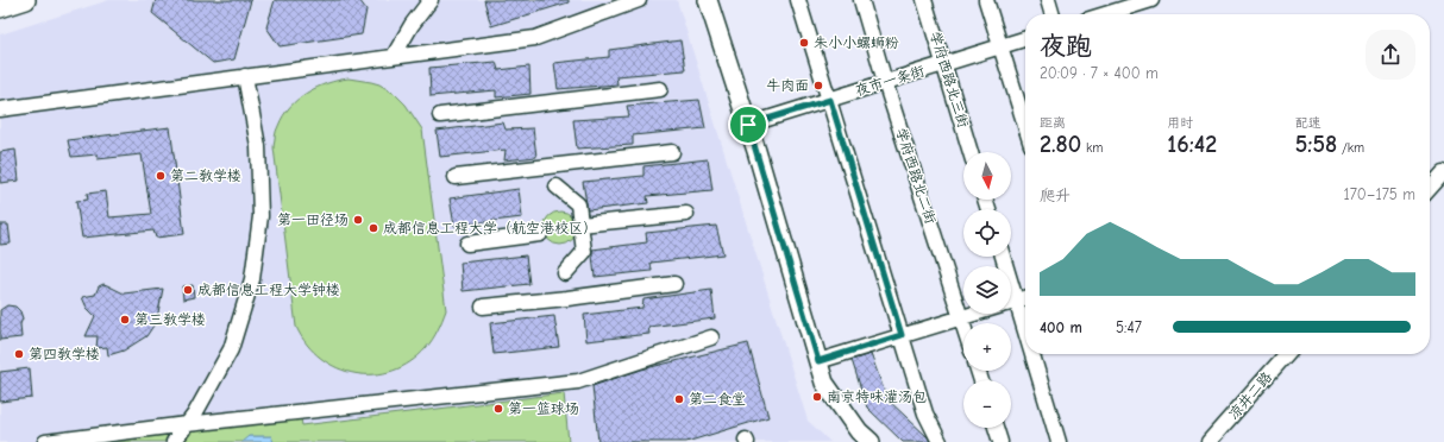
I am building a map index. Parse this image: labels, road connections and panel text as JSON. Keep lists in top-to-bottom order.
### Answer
{
  "streets": {
    "street": [
      "学府西路北三街",
      "夜市一条街",
      "学府西路北二街",
      "凉井二路"
    ]
  },
  "crossings": [
    ["学府西路北三街", "夜市一条街"],
    ["夜市一条街", "学府西路北二街"]
  ],
  "places": [
    "朱小小螺蛳粉",
    "牛肉面",
    "第二教学楼",
    "第一田径场",
    "成都信息工程大学（航空港校区）",
    "成都信息工程大学钟楼",
    "第三教学楼",
    "第四教学楼",
    "南京特味灌汤包",
    "第二食堂",
    "第一篮球场"
  ],
  "north": "bottom",
  "page": {
    "heading": ["夜跑", "20:09 · 7 × 400 m"],
    "stats": [
      ["距离", "2.80 km"],
      ["用时", "16:42"],
      ["配速", "5:58 /km"]
    ],
    "map_buttons": ["+", "−"],
    "chart": ["爬升", "170–175 m"],
    "list": [
      {
        "name": "400 m",
        "note": "5:47"
      }
    ]
  }
}
